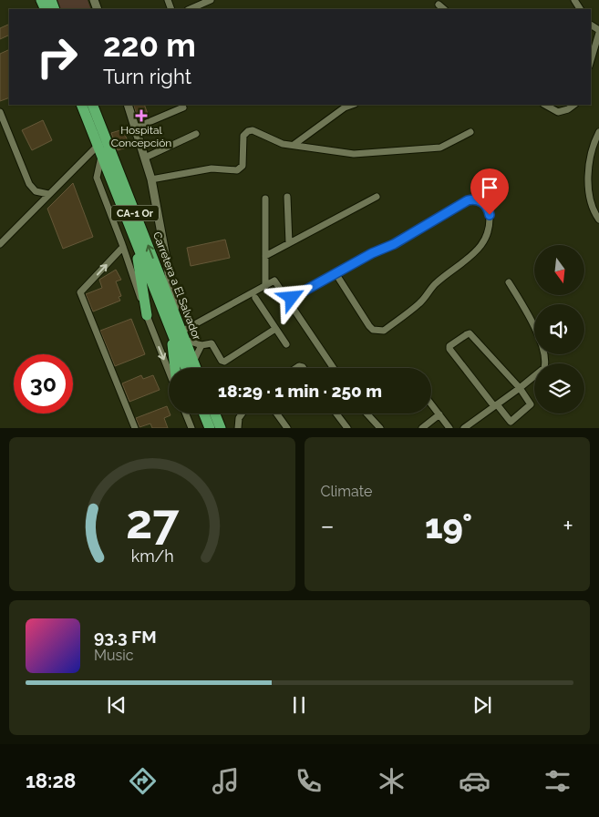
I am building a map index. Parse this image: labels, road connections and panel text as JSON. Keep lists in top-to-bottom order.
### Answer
{
  "streets": {
    "highway": ["CA-1 Or", "Carretera a El Salvador"]
  },
  "places": {
    "health": ["Hospital Concepción"]
  },
  "north": "bottom",
  "page": {
    "turn": ["220 m", "Turn right"],
    "limit": "30",
    "trip": "18:29 · 1 min · 250 m",
    "tile": "Climate",
    "heat": ["−", "19°", "+"],
    "song": ["93.3 FM", "Music"],
    "tabs": "18:28",
    "gauge": ["27", "km/h"]
  }
}
